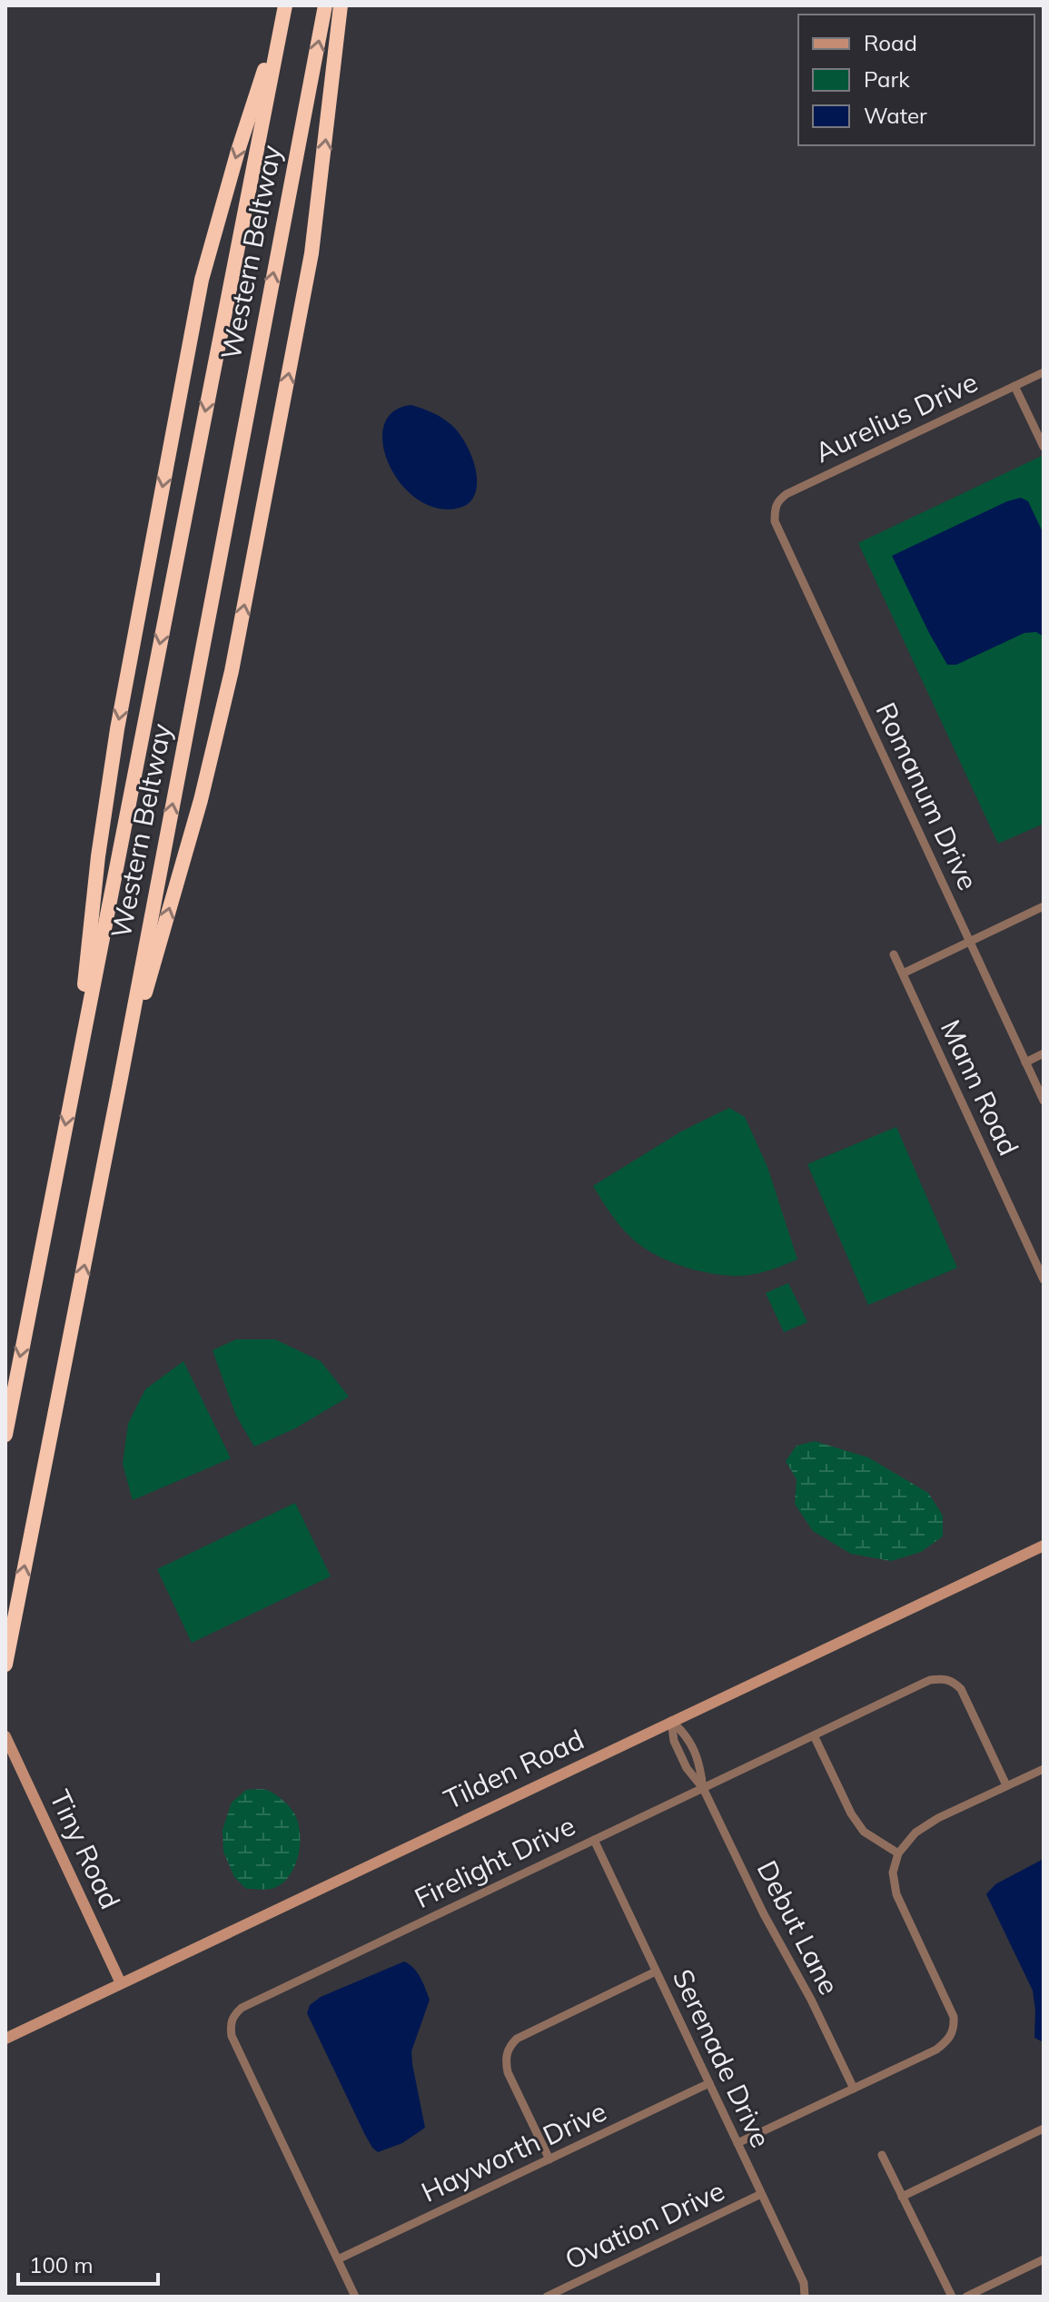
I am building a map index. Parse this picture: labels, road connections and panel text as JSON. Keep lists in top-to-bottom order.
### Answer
{
  "streets": {
    "highway": ["Western Beltway"],
    "street": [
      "Aurelius Drive",
      "Romanum Drive",
      "Mann Road",
      "Tilden Road",
      "Tiny Road",
      "Firelight Drive",
      "Debut Lane",
      "Serenade Drive",
      "Hayworth Drive",
      "Ovation Drive"
    ]
  },
  "crossings": [
    ["Aurelius Drive", "Romanum Drive"],
    ["Tilden Road", "Tiny Road"],
    ["Tilden Road", "Debut Lane"],
    ["Firelight Drive", "Debut Lane"],
    ["Firelight Drive", "Serenade Drive"],
    ["Firelight Drive", "Hayworth Drive"],
    ["Serenade Drive", "Hayworth Drive"],
    ["Serenade Drive", "Ovation Drive"]
  ],
  "legend": ["Road", "Park", "Water"],
  "scale_bar": "100 m"
}
